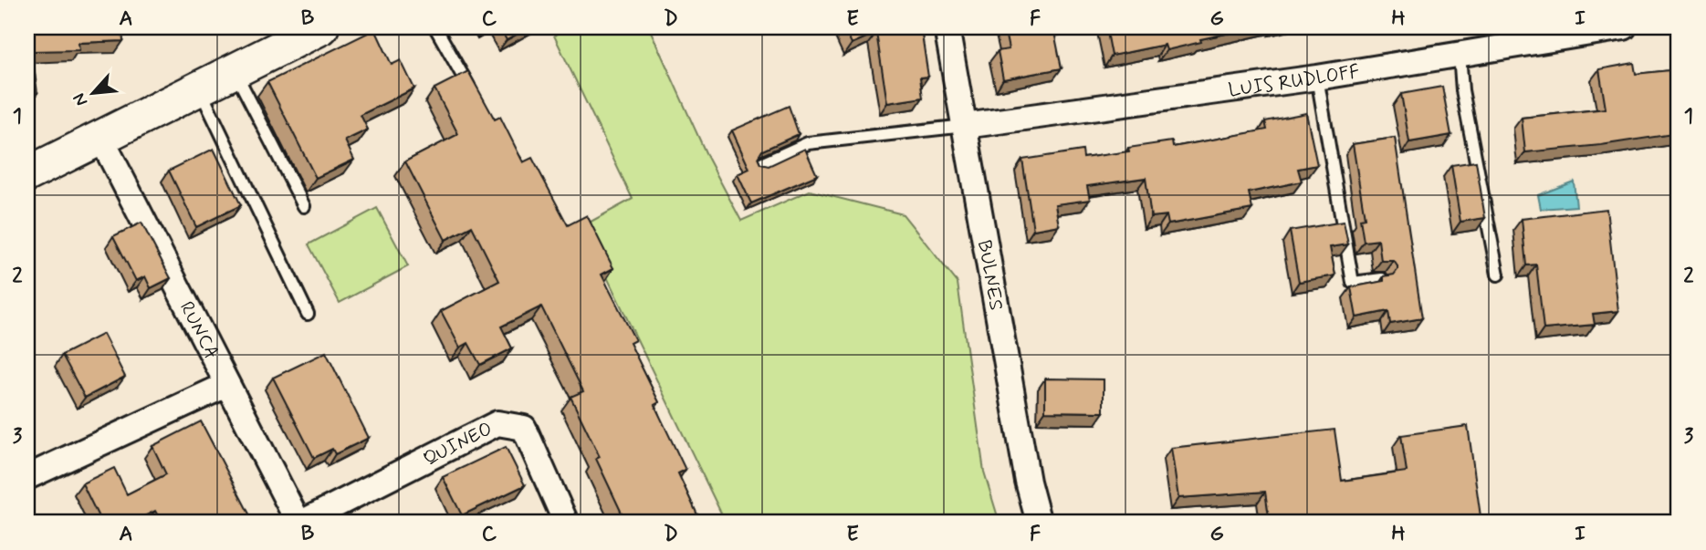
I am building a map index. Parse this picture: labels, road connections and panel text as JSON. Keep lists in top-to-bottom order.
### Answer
{
  "streets": {
    "street": [
      "LUIS RUDLOFF",
      "BULNES",
      "RUNCA",
      "QUINEO"
    ]
  },
  "crossings": [
    ["LUIS RUDLOFF", "BULNES"],
    ["RUNCA", "QUINEO"]
  ],
  "north": "bottom left",
  "grid": {
    "columns": [
      "A",
      "B",
      "C",
      "D",
      "E",
      "F",
      "G",
      "H",
      "I"
    ],
    "rows": ["1", "2", "3"]
  }
}
